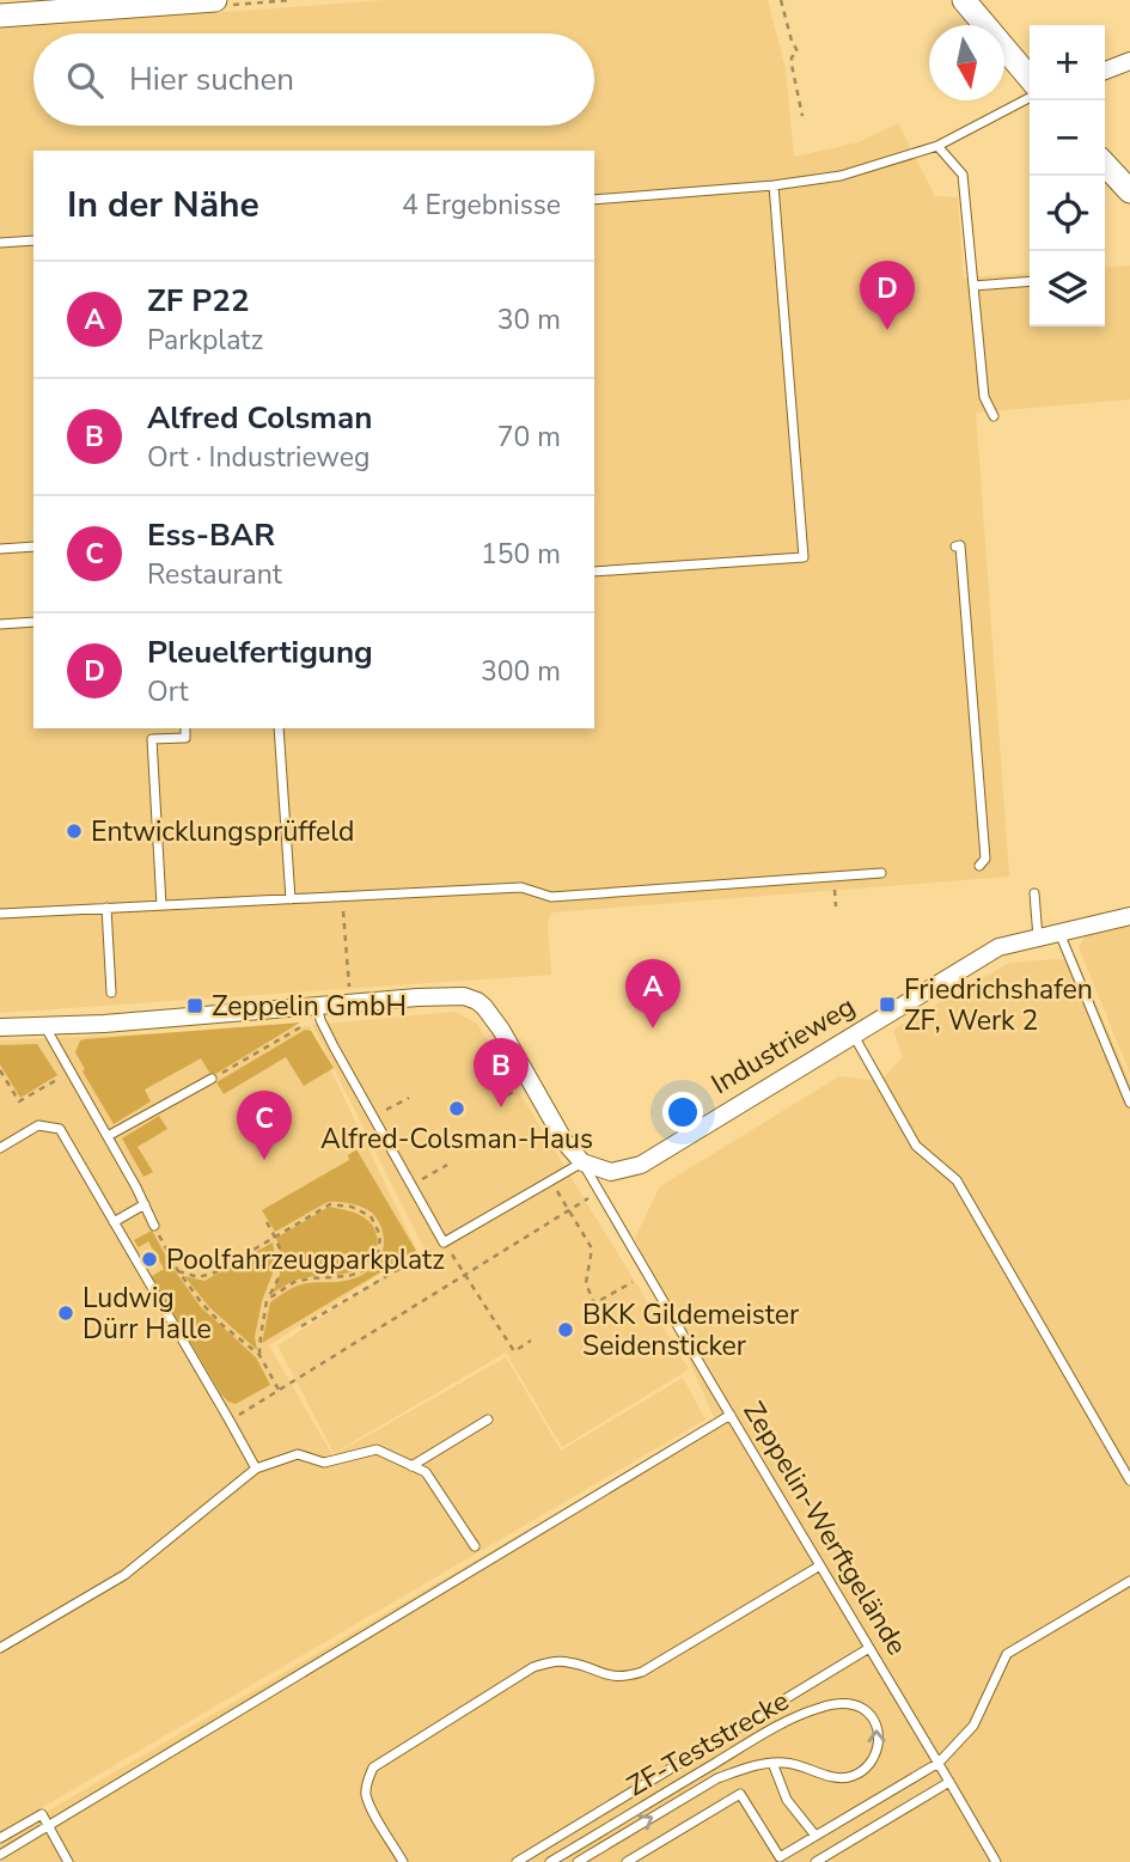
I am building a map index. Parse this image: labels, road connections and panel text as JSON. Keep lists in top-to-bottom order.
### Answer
{
  "streets": {
    "street": ["Industrieweg"],
    "lane": ["Zeppelin-Werftgelände", "ZF-Teststrecke"]
  },
  "crossings": [
    ["Industrieweg", "Zeppelin-Werftgelände"]
  ],
  "places": {
    "other": [
      "Entwicklungsprüffeld",
      "Alfred-Colsman-Haus",
      "Poolfahrzeugparkplatz",
      "Ludwig Dürr Halle",
      "BKK Gildemeister Seidensticker"
    ],
    "transit": ["Friedrichshafen ZF, Werk 2", "Zeppelin GmbH"]
  },
  "north": "bottom",
  "page": {
    "map_buttons": ["+", "−"],
    "search": "Hier suchen",
    "heading": ["In der Nähe", "4 Ergebnisse"],
    "list": [
      {
        "mark": "A",
        "name": "ZF P22",
        "note": "Parkplatz",
        "value": "30 m"
      },
      {
        "mark": "B",
        "name": "Alfred Colsman",
        "note": "Ort · Industrieweg",
        "value": "70 m"
      },
      {
        "mark": "C",
        "name": "Ess-BAR",
        "note": "Restaurant",
        "value": "150 m"
      },
      {
        "mark": "D",
        "name": "Pleuelfertigung",
        "note": "Ort",
        "value": "300 m"
      }
    ],
    "pins": [
      "D",
      "A",
      "B",
      "C"
    ]
  }
}
